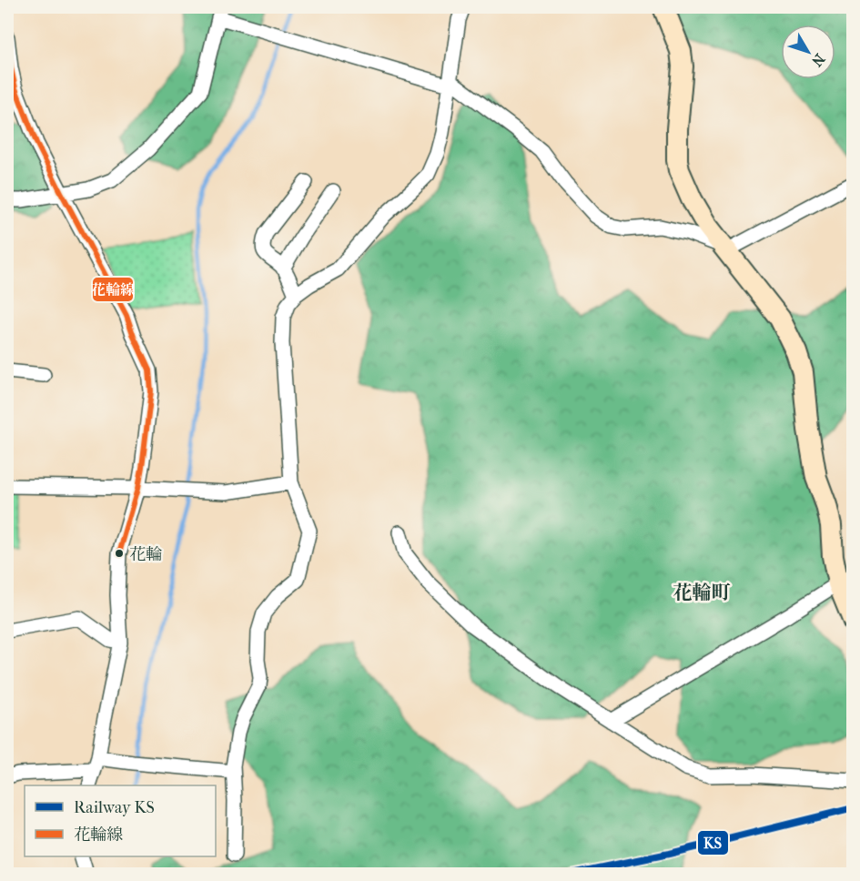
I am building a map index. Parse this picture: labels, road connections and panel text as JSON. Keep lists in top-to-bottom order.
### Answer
{
  "districts": ["花輪町"],
  "places": ["花輪"],
  "lines": ["transit line 花輪線", "rail line KS"],
  "legend": ["Railway KS", "花輪線"],
  "north": "bottom right"
}
